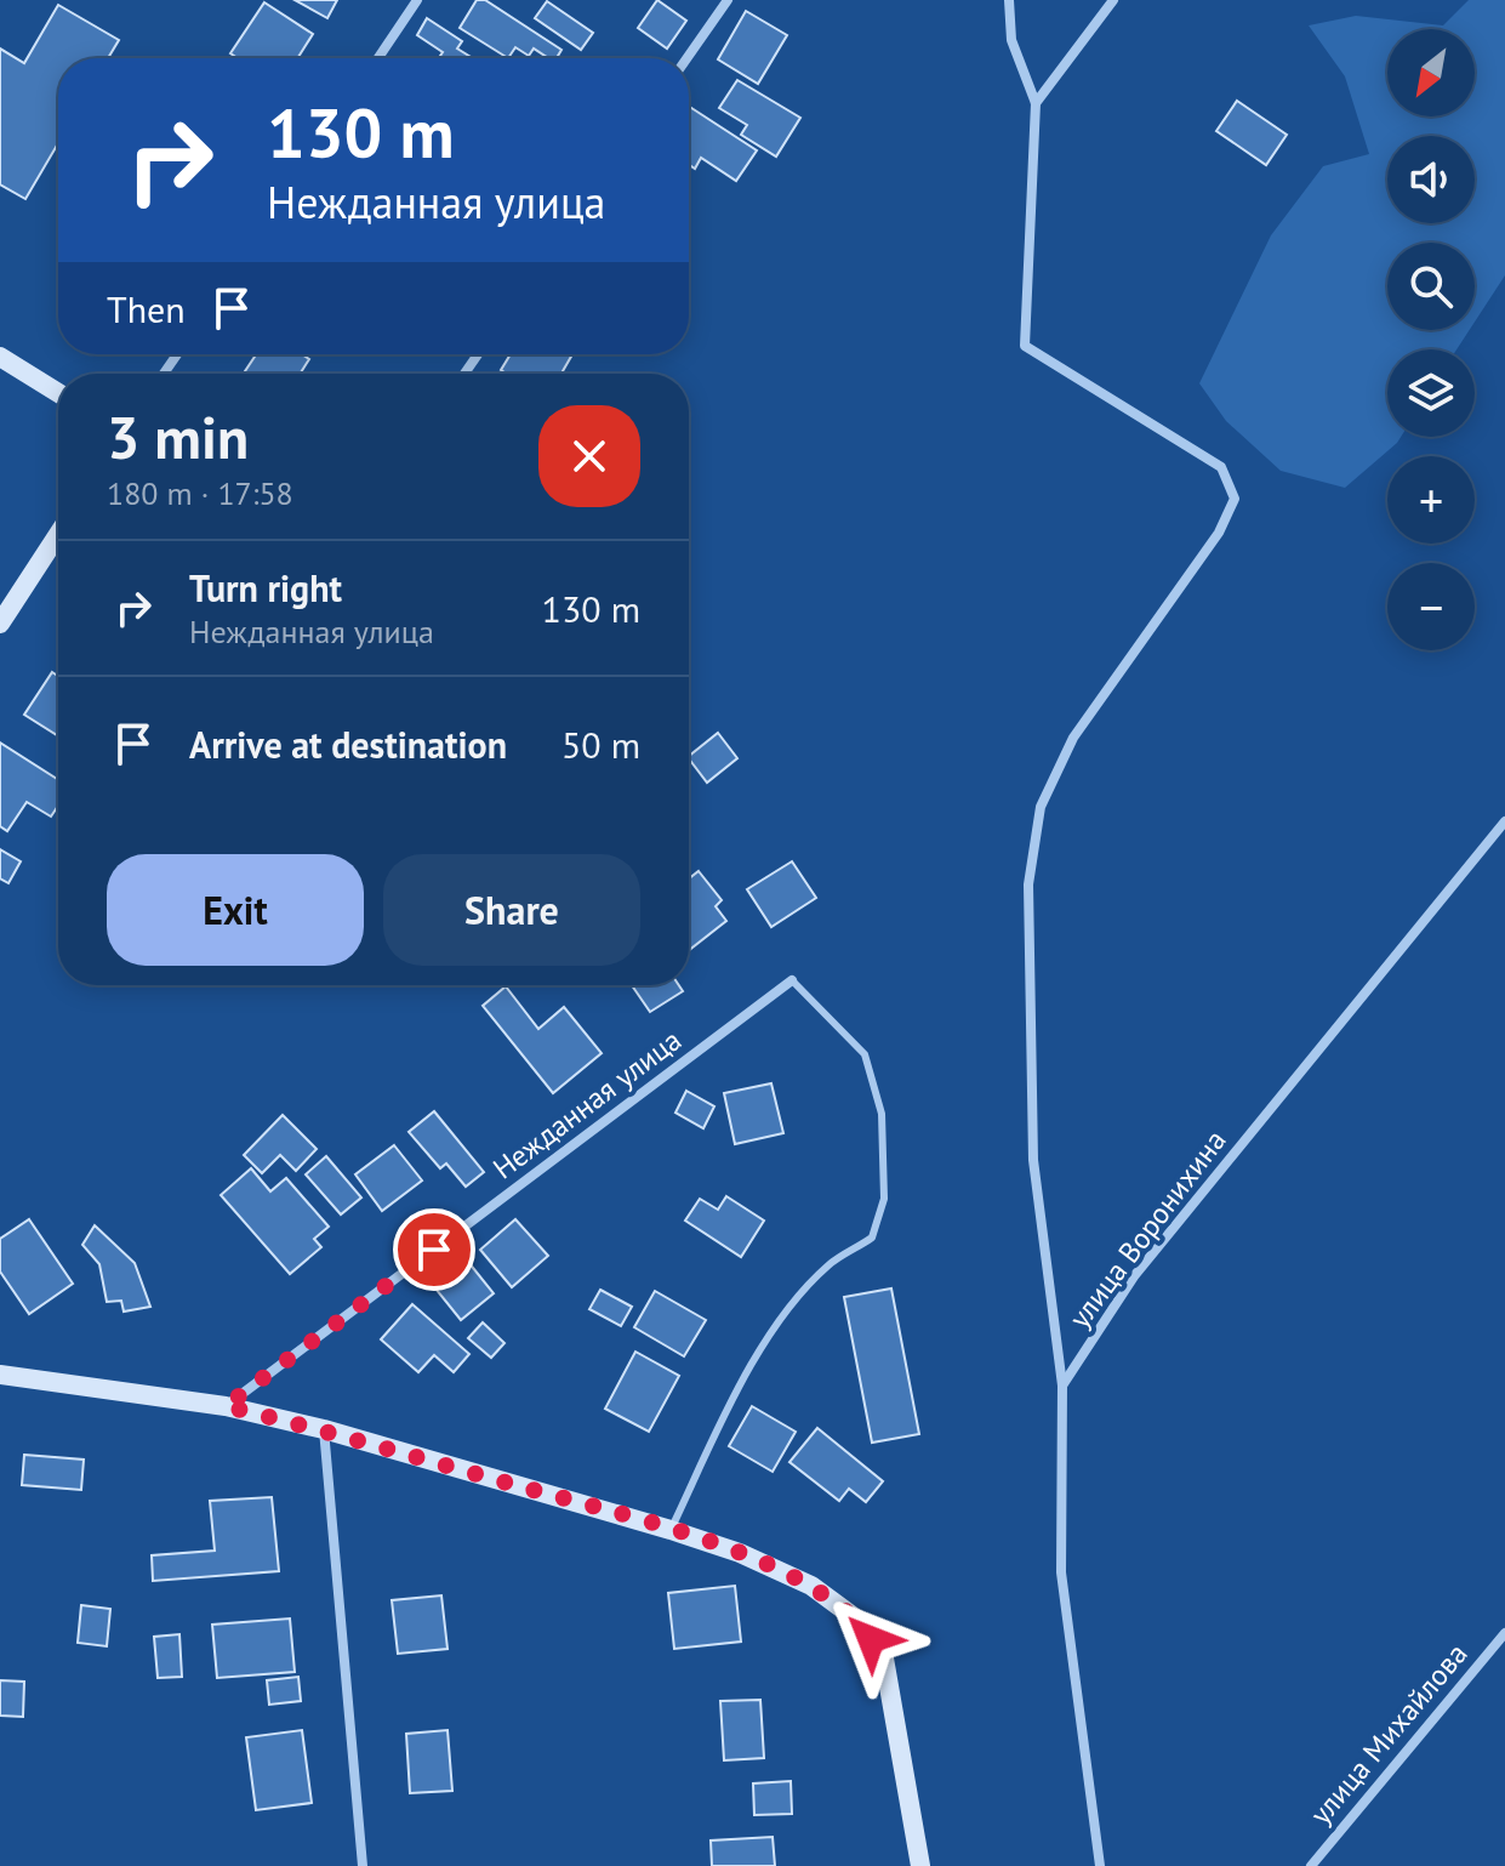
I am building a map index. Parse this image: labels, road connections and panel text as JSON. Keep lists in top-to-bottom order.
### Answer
{
  "streets": {
    "street": ["Нежданная улица", "улица Воронихина", "улица Михайлова"]
  },
  "north": "bottom left",
  "page": {
    "map_buttons": ["+", "−"],
    "turn": ["130 m", "Нежданная улица"],
    "then": "Then",
    "heading": ["3 min", "180 m · 17:58"],
    "list": [
      {
        "name": "Turn right",
        "note": "Нежданная улица",
        "value": "130 m"
      },
      {
        "name": "Arrive at destination",
        "value": "50 m"
      }
    ],
    "buttons": ["Exit", "Share"]
  }
}
